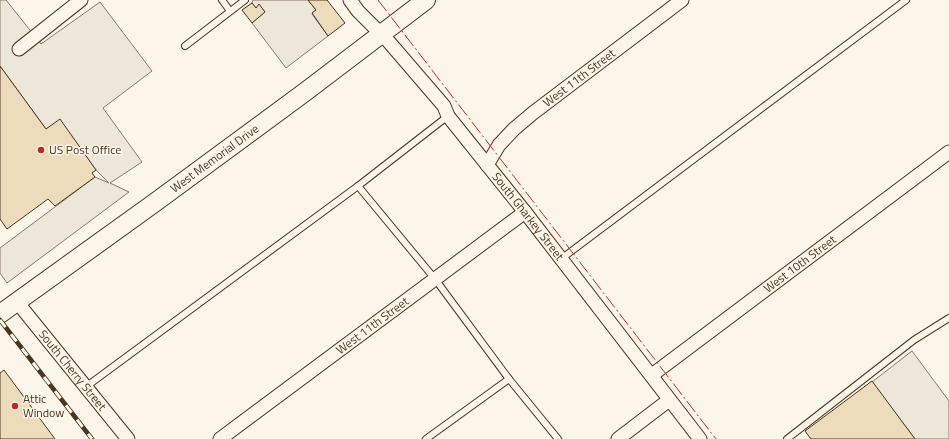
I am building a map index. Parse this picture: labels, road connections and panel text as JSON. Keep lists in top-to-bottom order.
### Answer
{
  "streets": {
    "main road": ["West Memorial Drive"],
    "street": [
      "West 11th Street",
      "South Gharkey Street",
      "West 10th Street",
      "South Cherry Street"
    ]
  },
  "crossings": [
    ["West 11th Street", "South Gharkey Street"],
    ["West Memorial Drive", "South Gharkey Street"],
    ["West Memorial Drive", "South Cherry Street"],
    ["South Gharkey Street", "West 10th Street"]
  ],
  "places": ["US Post Office", "Attic Window"]
}
